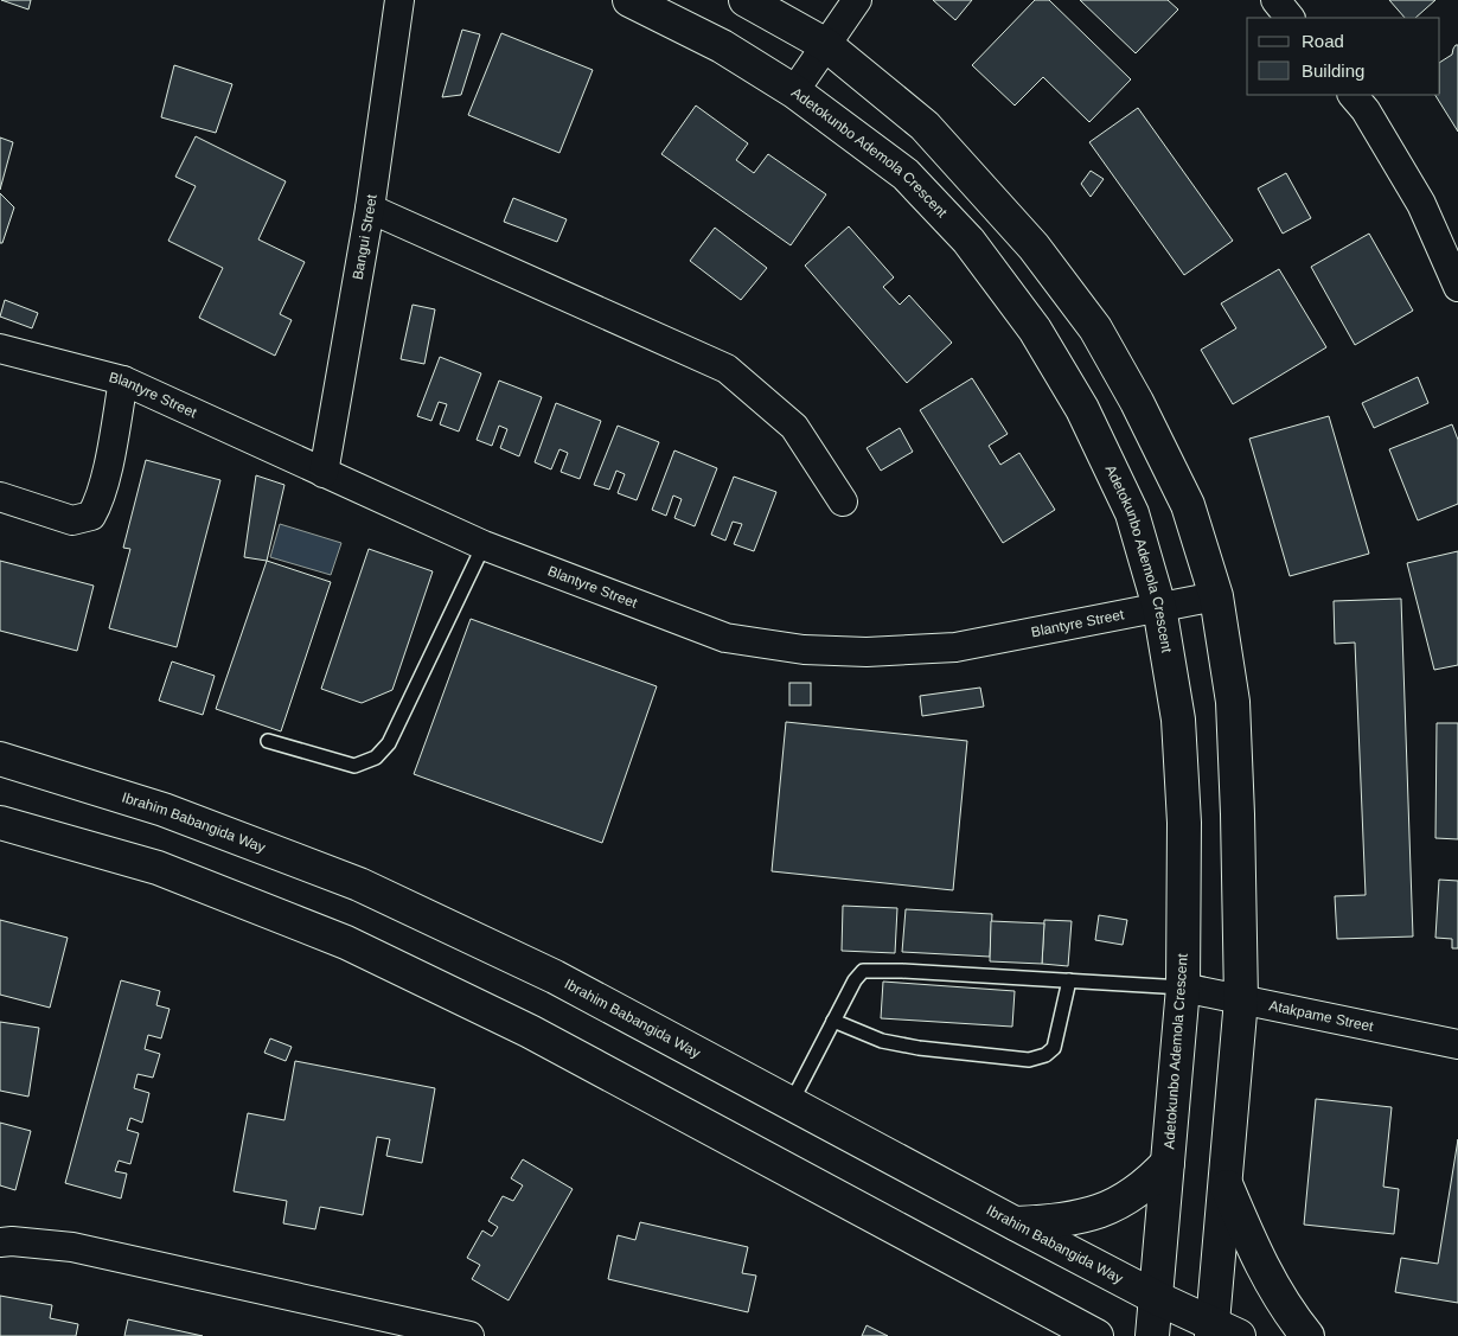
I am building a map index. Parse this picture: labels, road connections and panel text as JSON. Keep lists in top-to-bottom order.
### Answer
{
  "streets": {
    "main road": ["Adetokunbo Ademola Crescent", "Ibrahim Babangida Way"],
    "street": ["Bangui Street", "Blantyre Street", "Atakpame Street"]
  },
  "crossings": [
    ["Adetokunbo Ademola Crescent", "Blantyre Street"],
    ["Adetokunbo Ademola Crescent", "Ibrahim Babangida Way"],
    ["Adetokunbo Ademola Crescent", "Atakpame Street"],
    ["Bangui Street", "Blantyre Street"]
  ],
  "legend": ["Road", "Building"]
}
